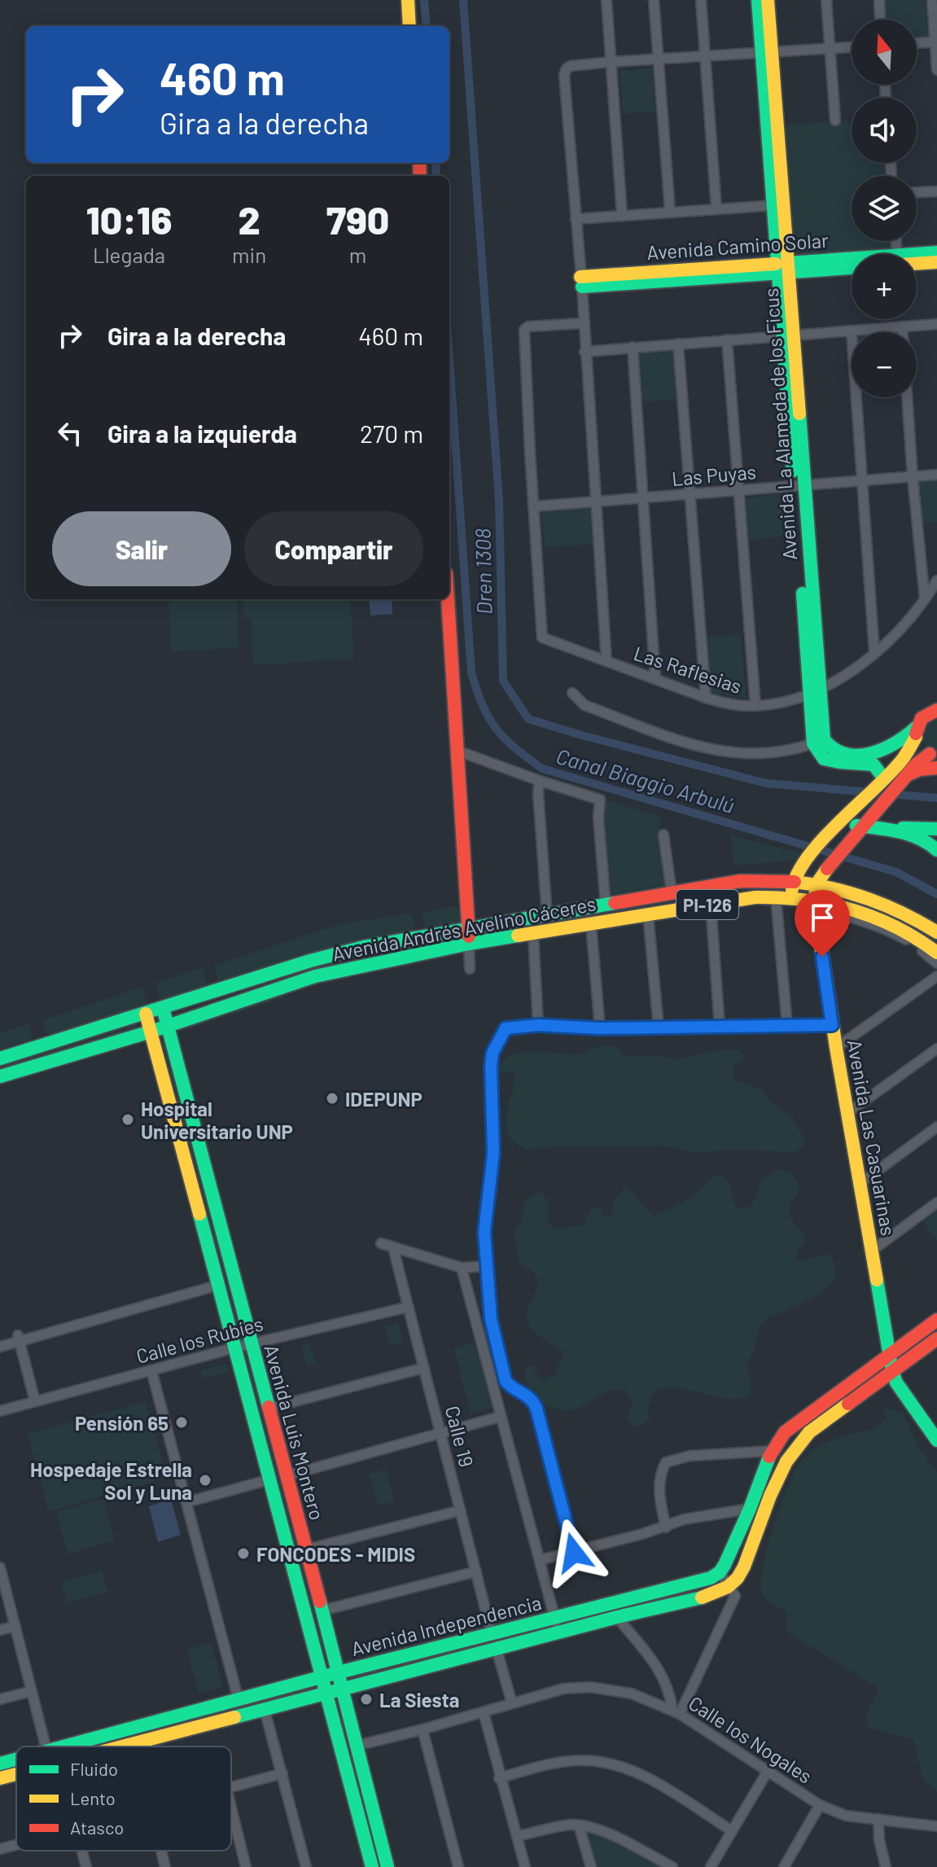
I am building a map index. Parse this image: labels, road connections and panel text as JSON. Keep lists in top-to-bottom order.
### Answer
{
  "streets": {
    "main road": [
      "Avenida Camino Solar",
      "Avenida La Alameda de los Ficus",
      "PI-126",
      "Avenida Andrés Avelino Cáceres",
      "Avenida Las Casuarinas",
      "Avenida Luis Montero",
      "Avenida Independencia"
    ],
    "street": [
      "Las Puyas",
      "Las Raflesias",
      "Calle los Rubíes",
      "Calle 19",
      "Calle los Nogales"
    ]
  },
  "crossings": [
    ["Avenida Camino Solar", "Avenida La Alameda de los Ficus"],
    ["Avenida La Alameda de los Ficus", "Las Puyas"],
    ["Avenida La Alameda de los Ficus", "Las Raflesias"],
    ["Las Puyas", "Las Raflesias"],
    ["Avenida Andrés Avelino Cáceres", "Avenida Las Casuarinas"],
    ["Avenida Andrés Avelino Cáceres", "Avenida Luis Montero"],
    ["Calle los Rubíes", "Avenida Luis Montero"],
    ["Calle los Rubíes", "Calle 19"],
    ["Avenida Luis Montero", "Avenida Independencia"],
    ["Avenida Luis Montero", "Calle los Nogales"],
    ["Calle 19", "Avenida Independencia"]
  ],
  "water": ["Dren 1308", "Canal Biaggio Arbulú"],
  "places": [
    "IDEPUNP",
    "Hospital Universitario UNP",
    "Pensión 65",
    "Hospedaje Estrella Sol y Luna",
    "FONCODES - MIDIS",
    "La Siesta"
  ],
  "legend": ["Fluido", "Lento", "Atasco"],
  "north": "top",
  "page": {
    "map_buttons": ["+", "−"],
    "turn": ["460 m", "Gira a la derecha"],
    "eta": [
      "10:16",
      "Llegada",
      "2",
      "min",
      "790",
      "m"
    ],
    "list": [
      {
        "name": "Gira a la derecha",
        "value": "460 m"
      },
      {
        "name": "Gira a la izquierda",
        "value": "270 m"
      }
    ],
    "buttons": ["Salir", "Compartir"]
  }
}
